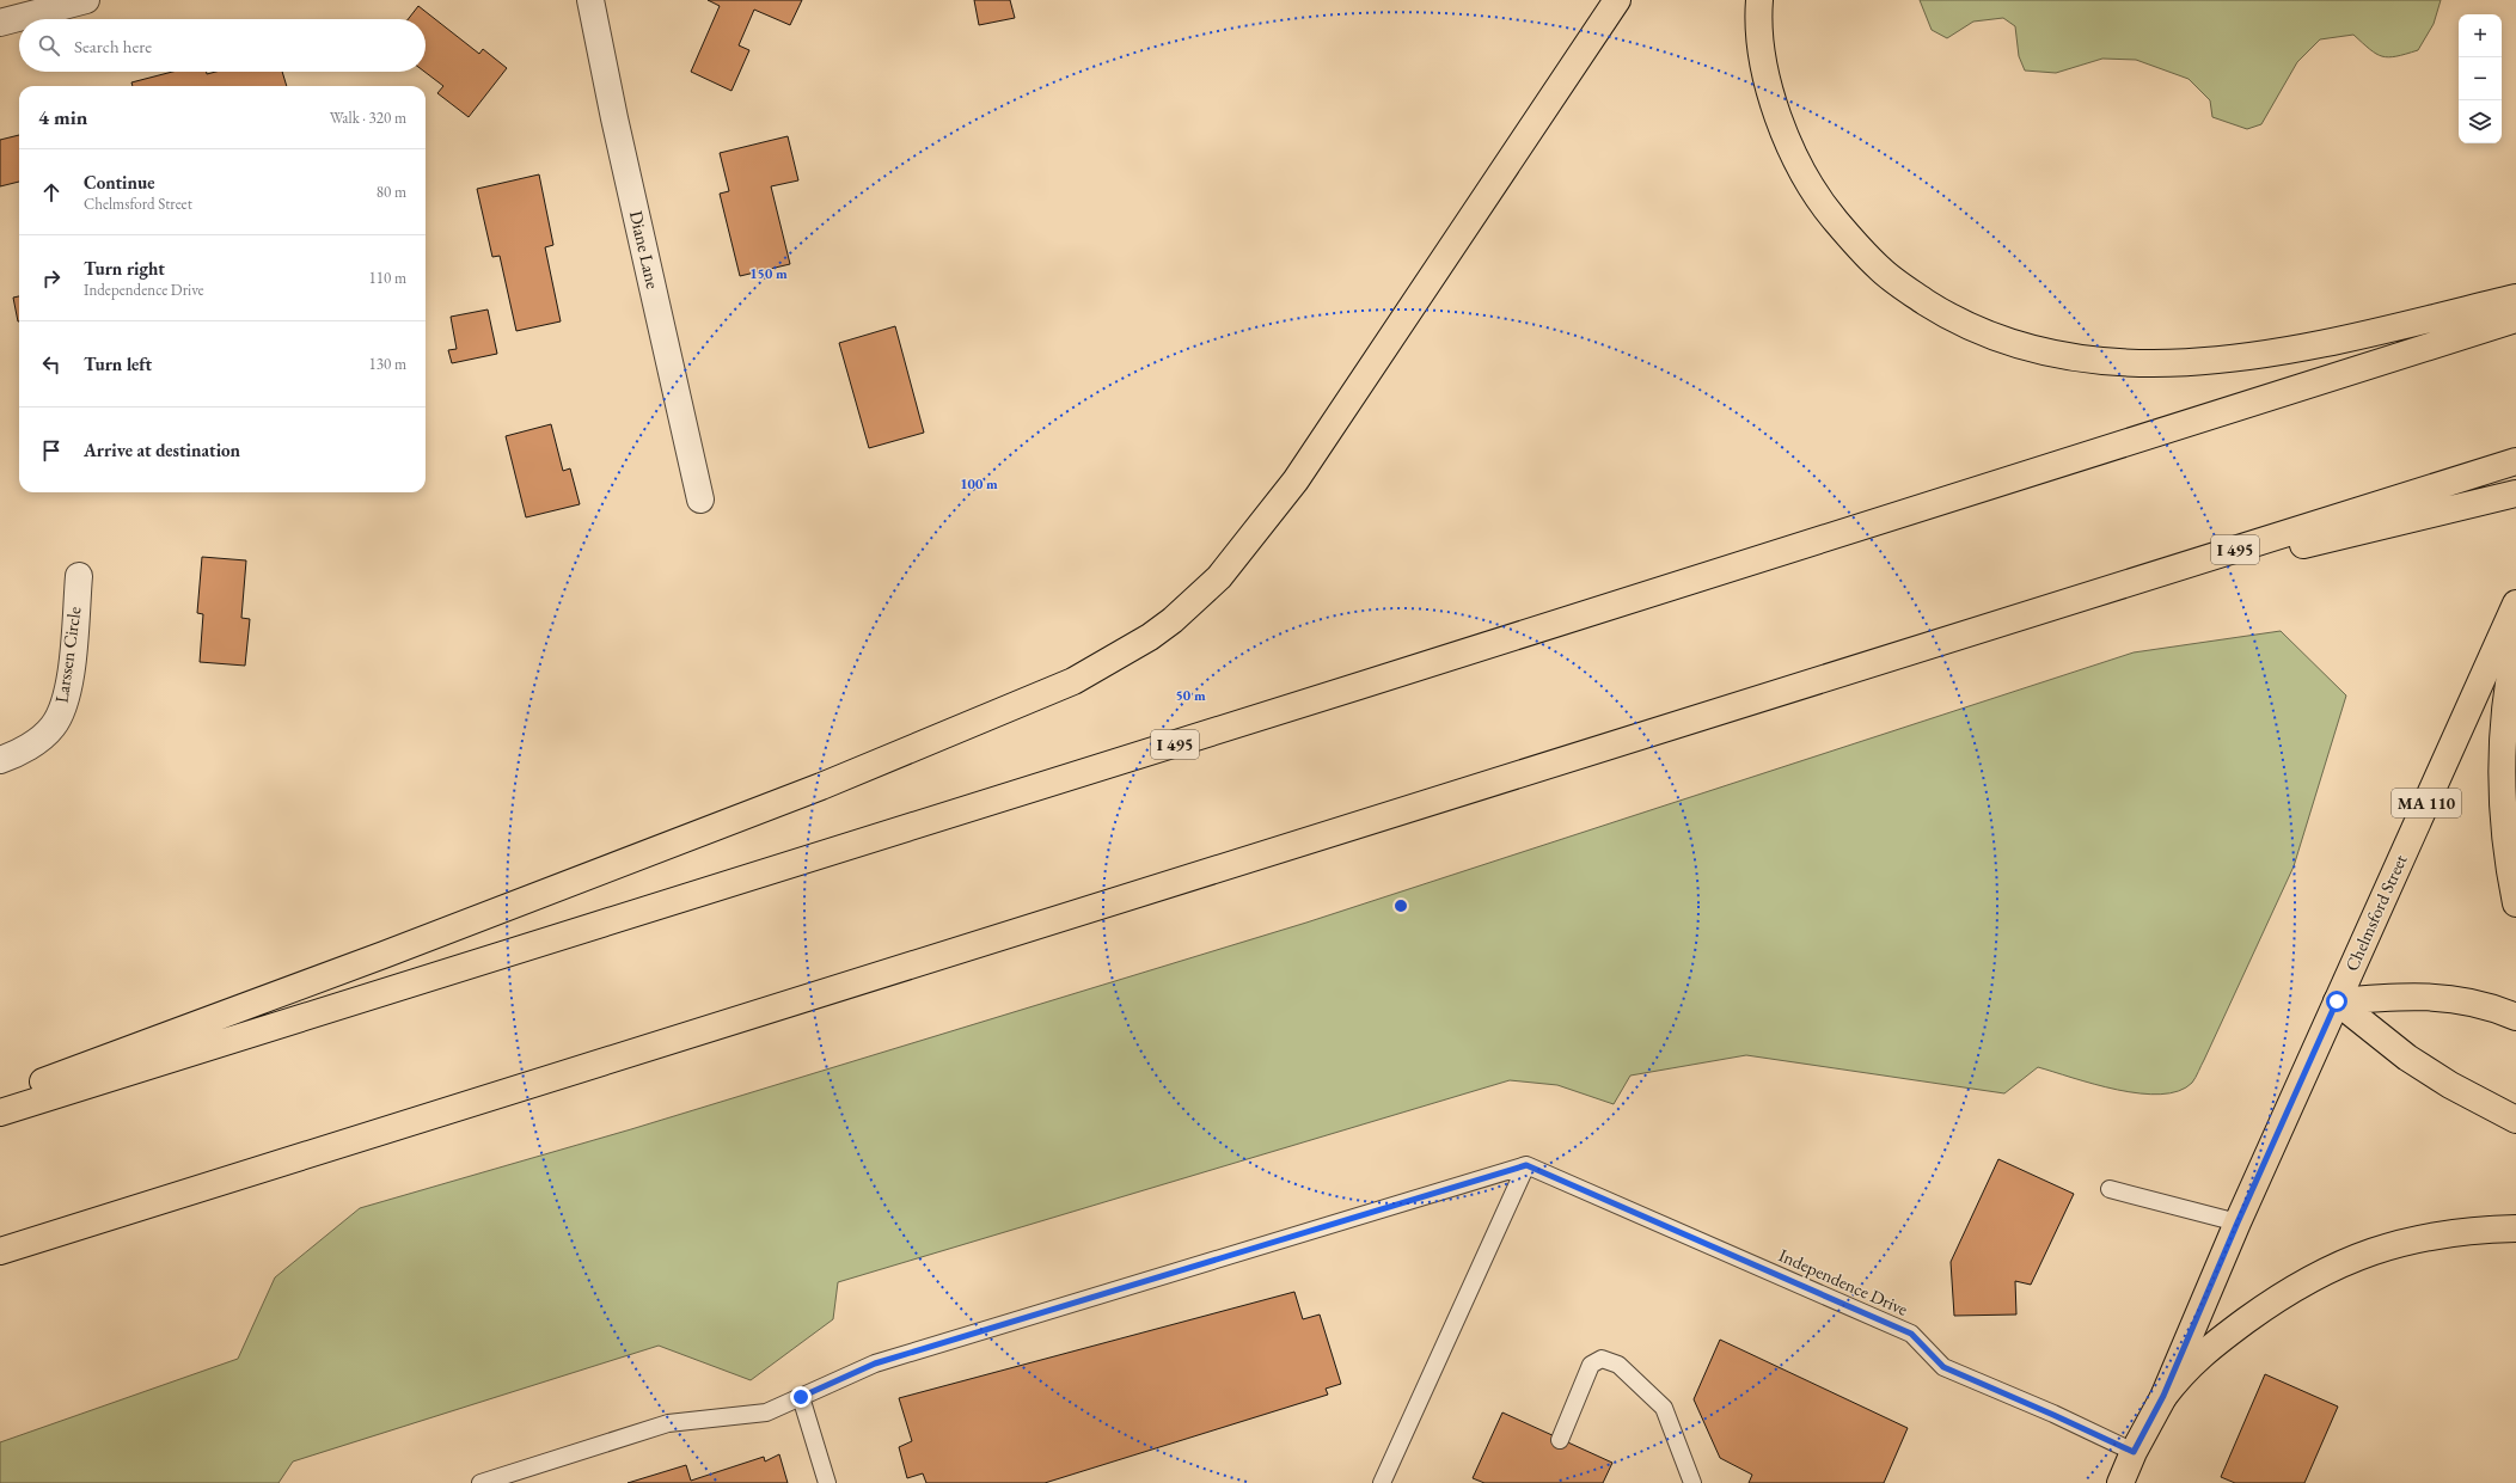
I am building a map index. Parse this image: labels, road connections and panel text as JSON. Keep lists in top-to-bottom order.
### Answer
{
  "streets": {
    "main road": ["I 495", "MA 110", "Chelmsford Street"],
    "street": ["Diane Lane", "Larssen Circle"],
    "lane": ["Independence Drive"]
  },
  "crossings": [
    ["Chelmsford Street", "Independence Drive"]
  ],
  "page": {
    "map_buttons": ["+", "−"],
    "search": "Search here",
    "heading": ["4 min", "Walk · 320 m"],
    "list": [
      ["Continue", "Chelmsford Street", "80 m"],
      ["Turn right", "Independence Drive", "110 m"],
      ["Turn left", "130 m"],
      "Arrive at destination"
    ]
  },
  "rings": ["150 m", "100 m", "50 m"]
}
